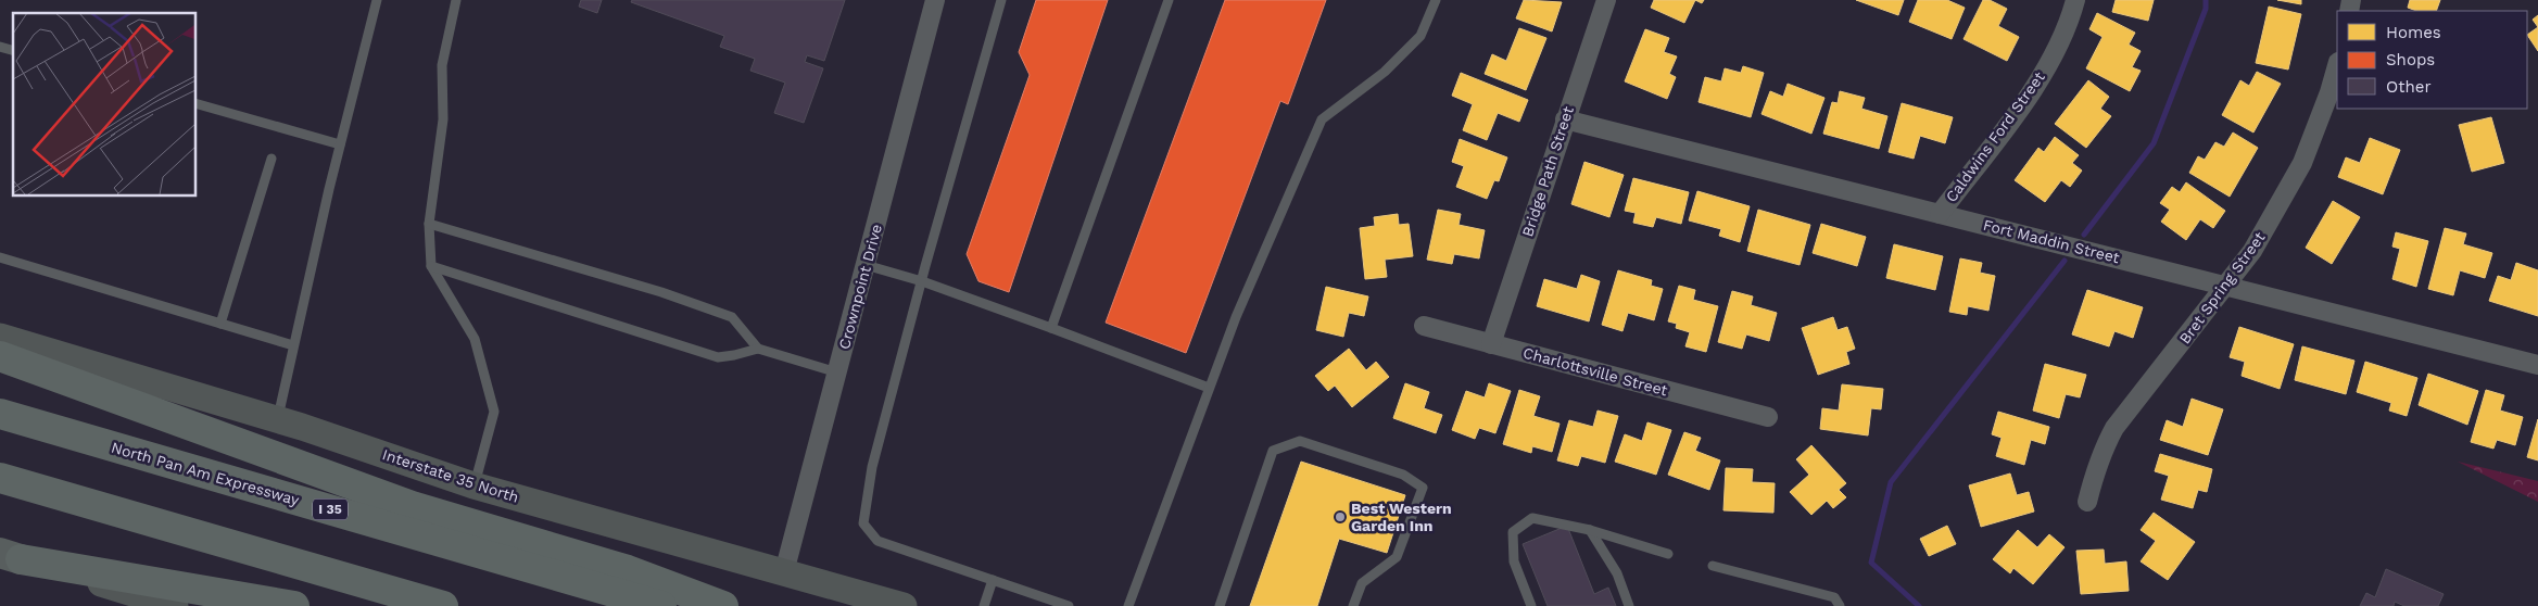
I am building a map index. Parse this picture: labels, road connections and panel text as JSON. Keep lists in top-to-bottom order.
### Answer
{
  "streets": {
    "highway": ["North Pan Am Expressway", "I 35"],
    "main road": ["Interstate 35 North"],
    "street": [
      "Caldwins Ford Street",
      "Bridge Path Street",
      "Fort Maddin Street",
      "Crownpoint Drive",
      "Bret Spring Street",
      "Charlottsville Street"
    ]
  },
  "crossings": [
    ["Caldwins Ford Street", "Fort Maddin Street"],
    ["Bridge Path Street", "Fort Maddin Street"],
    ["Bridge Path Street", "Charlottsville Street"],
    ["Fort Maddin Street", "Bret Spring Street"],
    ["Crownpoint Drive", "Interstate 35 North"]
  ],
  "places": ["Best Western Garden Inn"],
  "legend": ["Homes", "Shops", "Other"]
}
